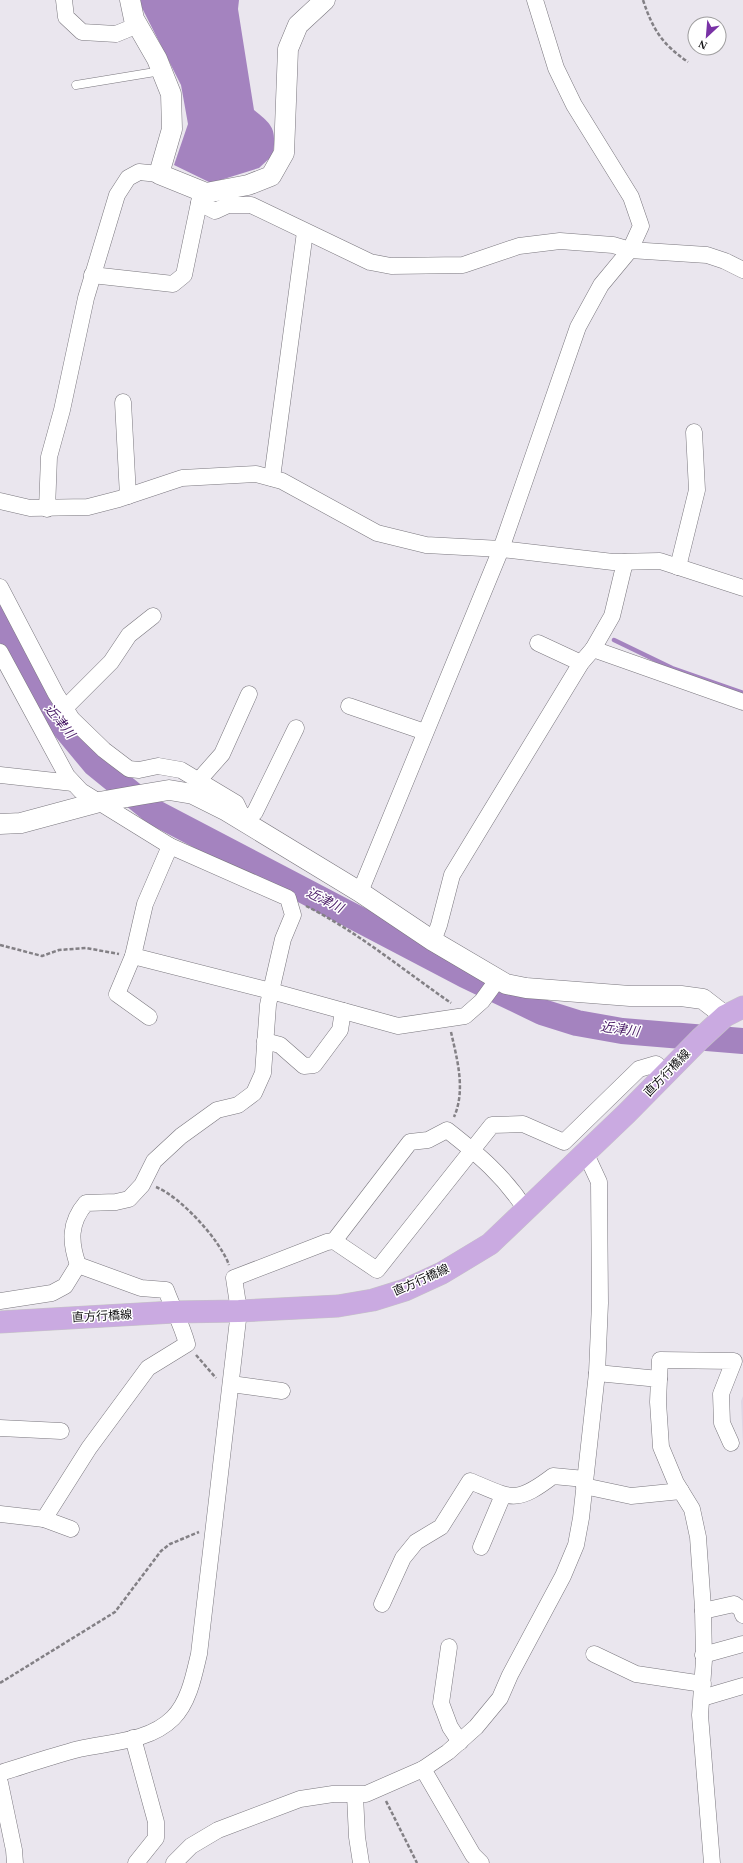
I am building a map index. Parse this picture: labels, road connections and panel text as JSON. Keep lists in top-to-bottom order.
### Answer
{
  "streets": {
    "main road": ["直方行橋線"]
  },
  "water": ["近津川"],
  "north": "bottom left"
}
